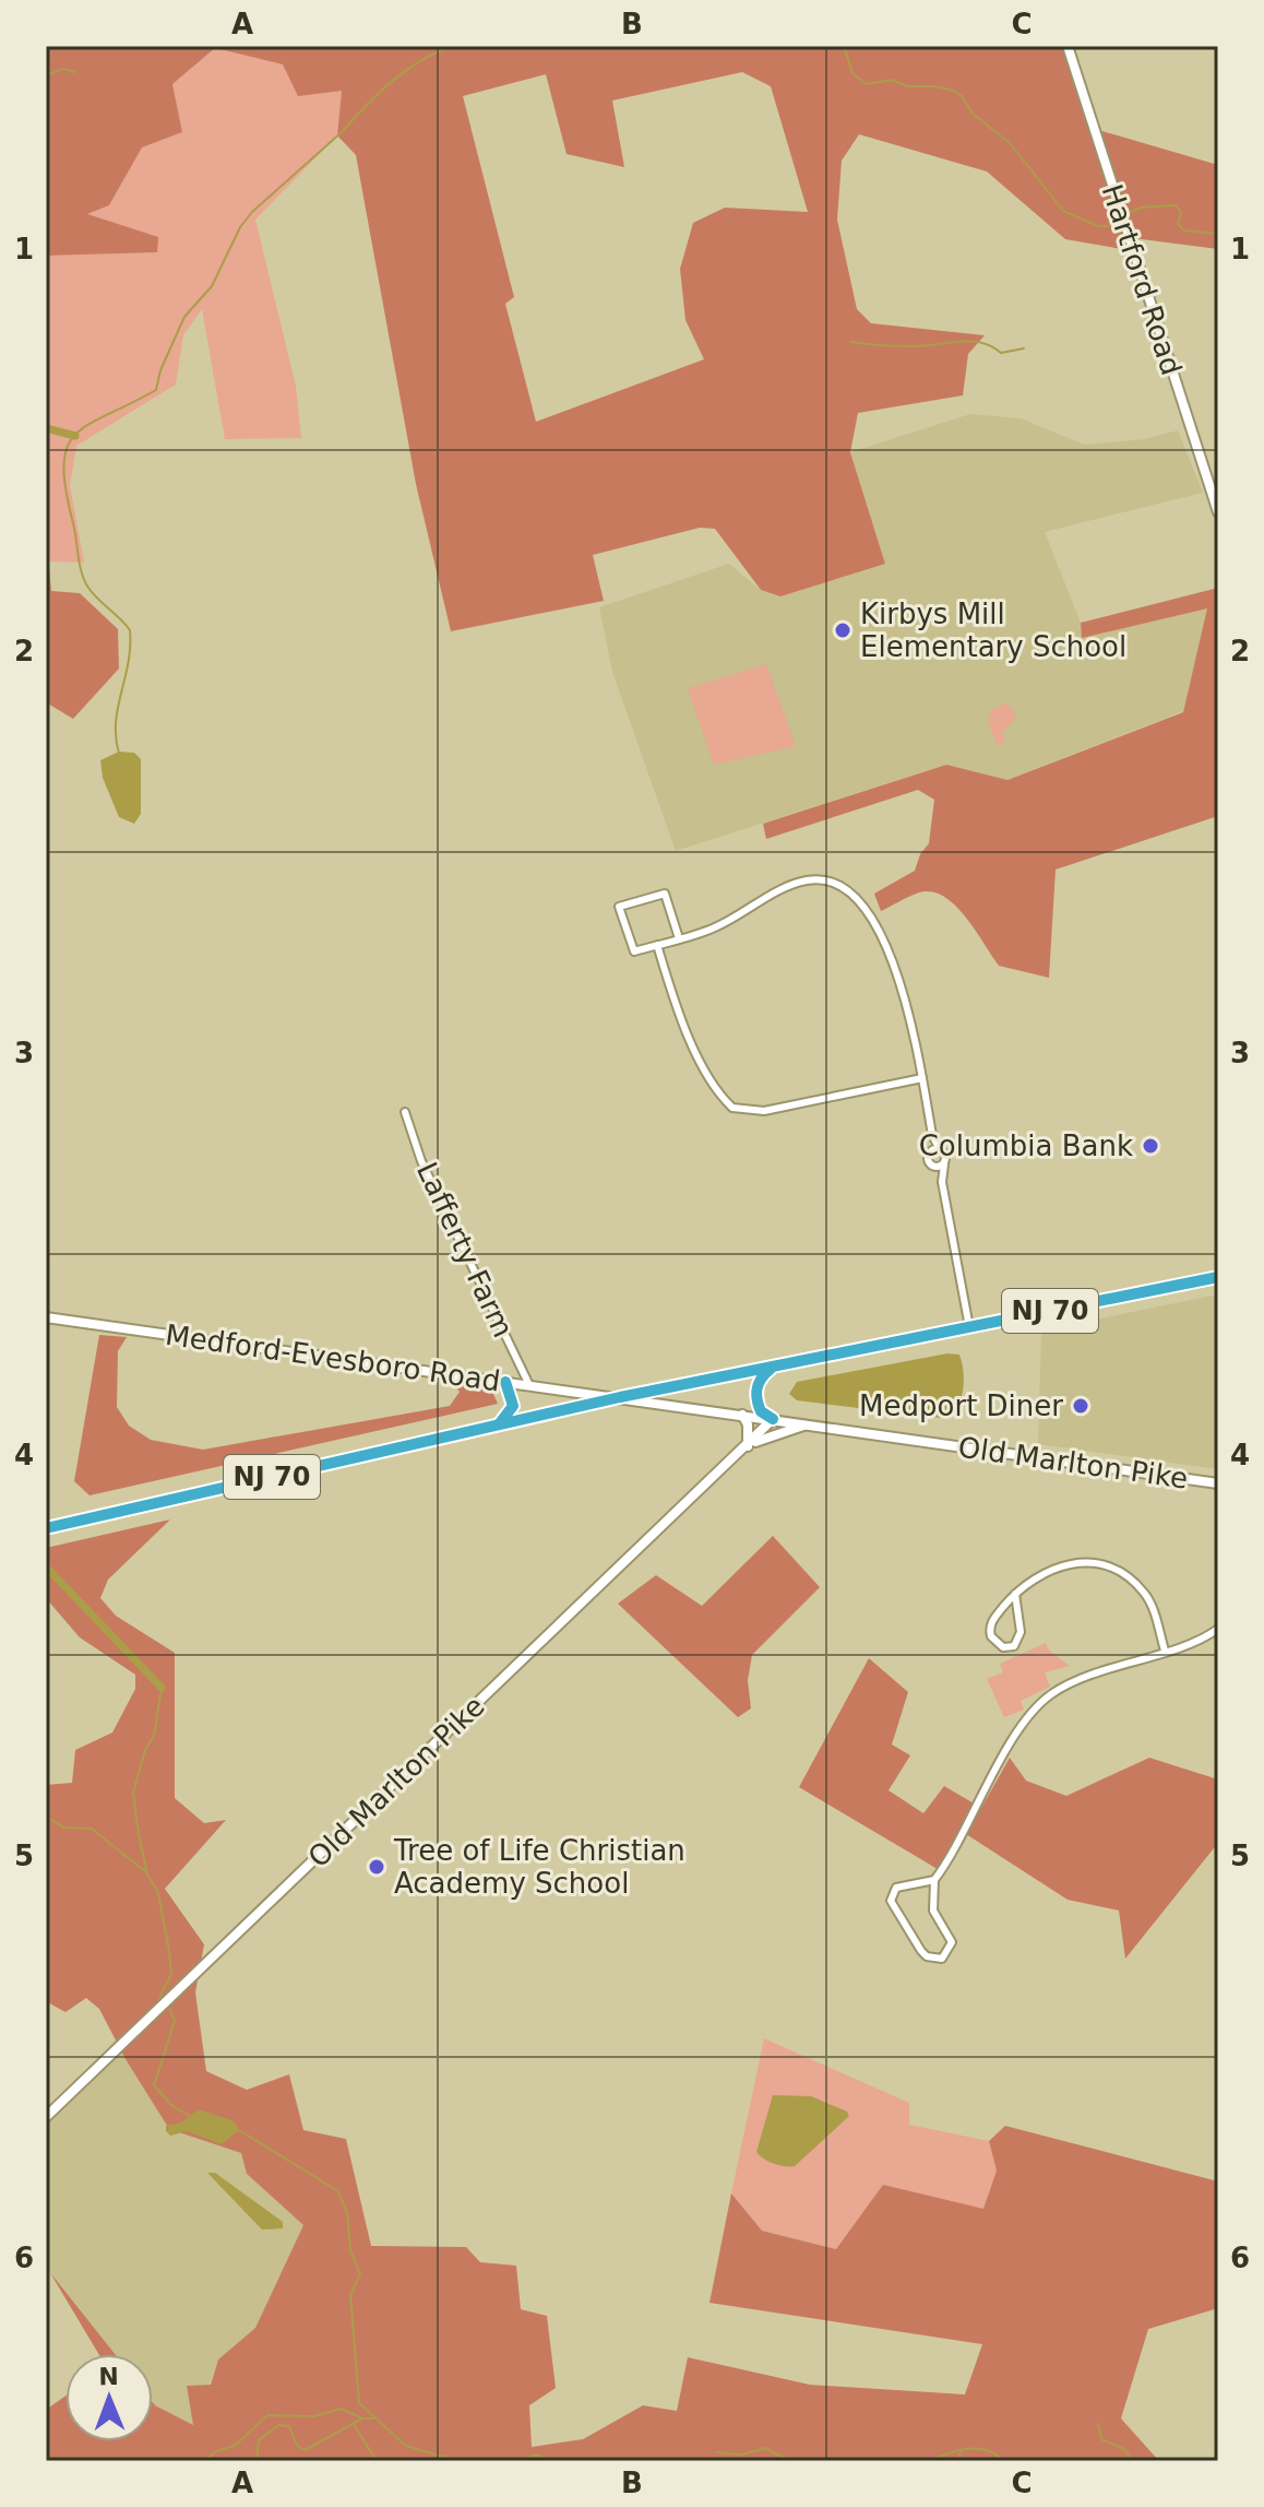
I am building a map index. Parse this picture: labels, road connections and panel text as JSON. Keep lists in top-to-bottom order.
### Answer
{
  "streets": {
    "highway": ["NJ 70"],
    "street": [
      "Hartford Road",
      "Lafferty Farm",
      "Medford-Evesboro Road",
      "Old Marlton Pike"
    ]
  },
  "crossings": [
    ["Lafferty Farm", "Medford-Evesboro Road"],
    ["NJ 70", "Medford-Evesboro Road"],
    ["Medford-Evesboro Road", "Old Marlton Pike"]
  ],
  "places": [
    "Kirbys Mill Elementary School",
    "Columbia Bank",
    "Medport Diner",
    "Tree of Life Christian Academy School"
  ],
  "north": "top",
  "grid": {
    "columns": ["A", "B", "C"],
    "rows": [
      "1",
      "2",
      "3",
      "4",
      "5",
      "6"
    ]
  }
}
